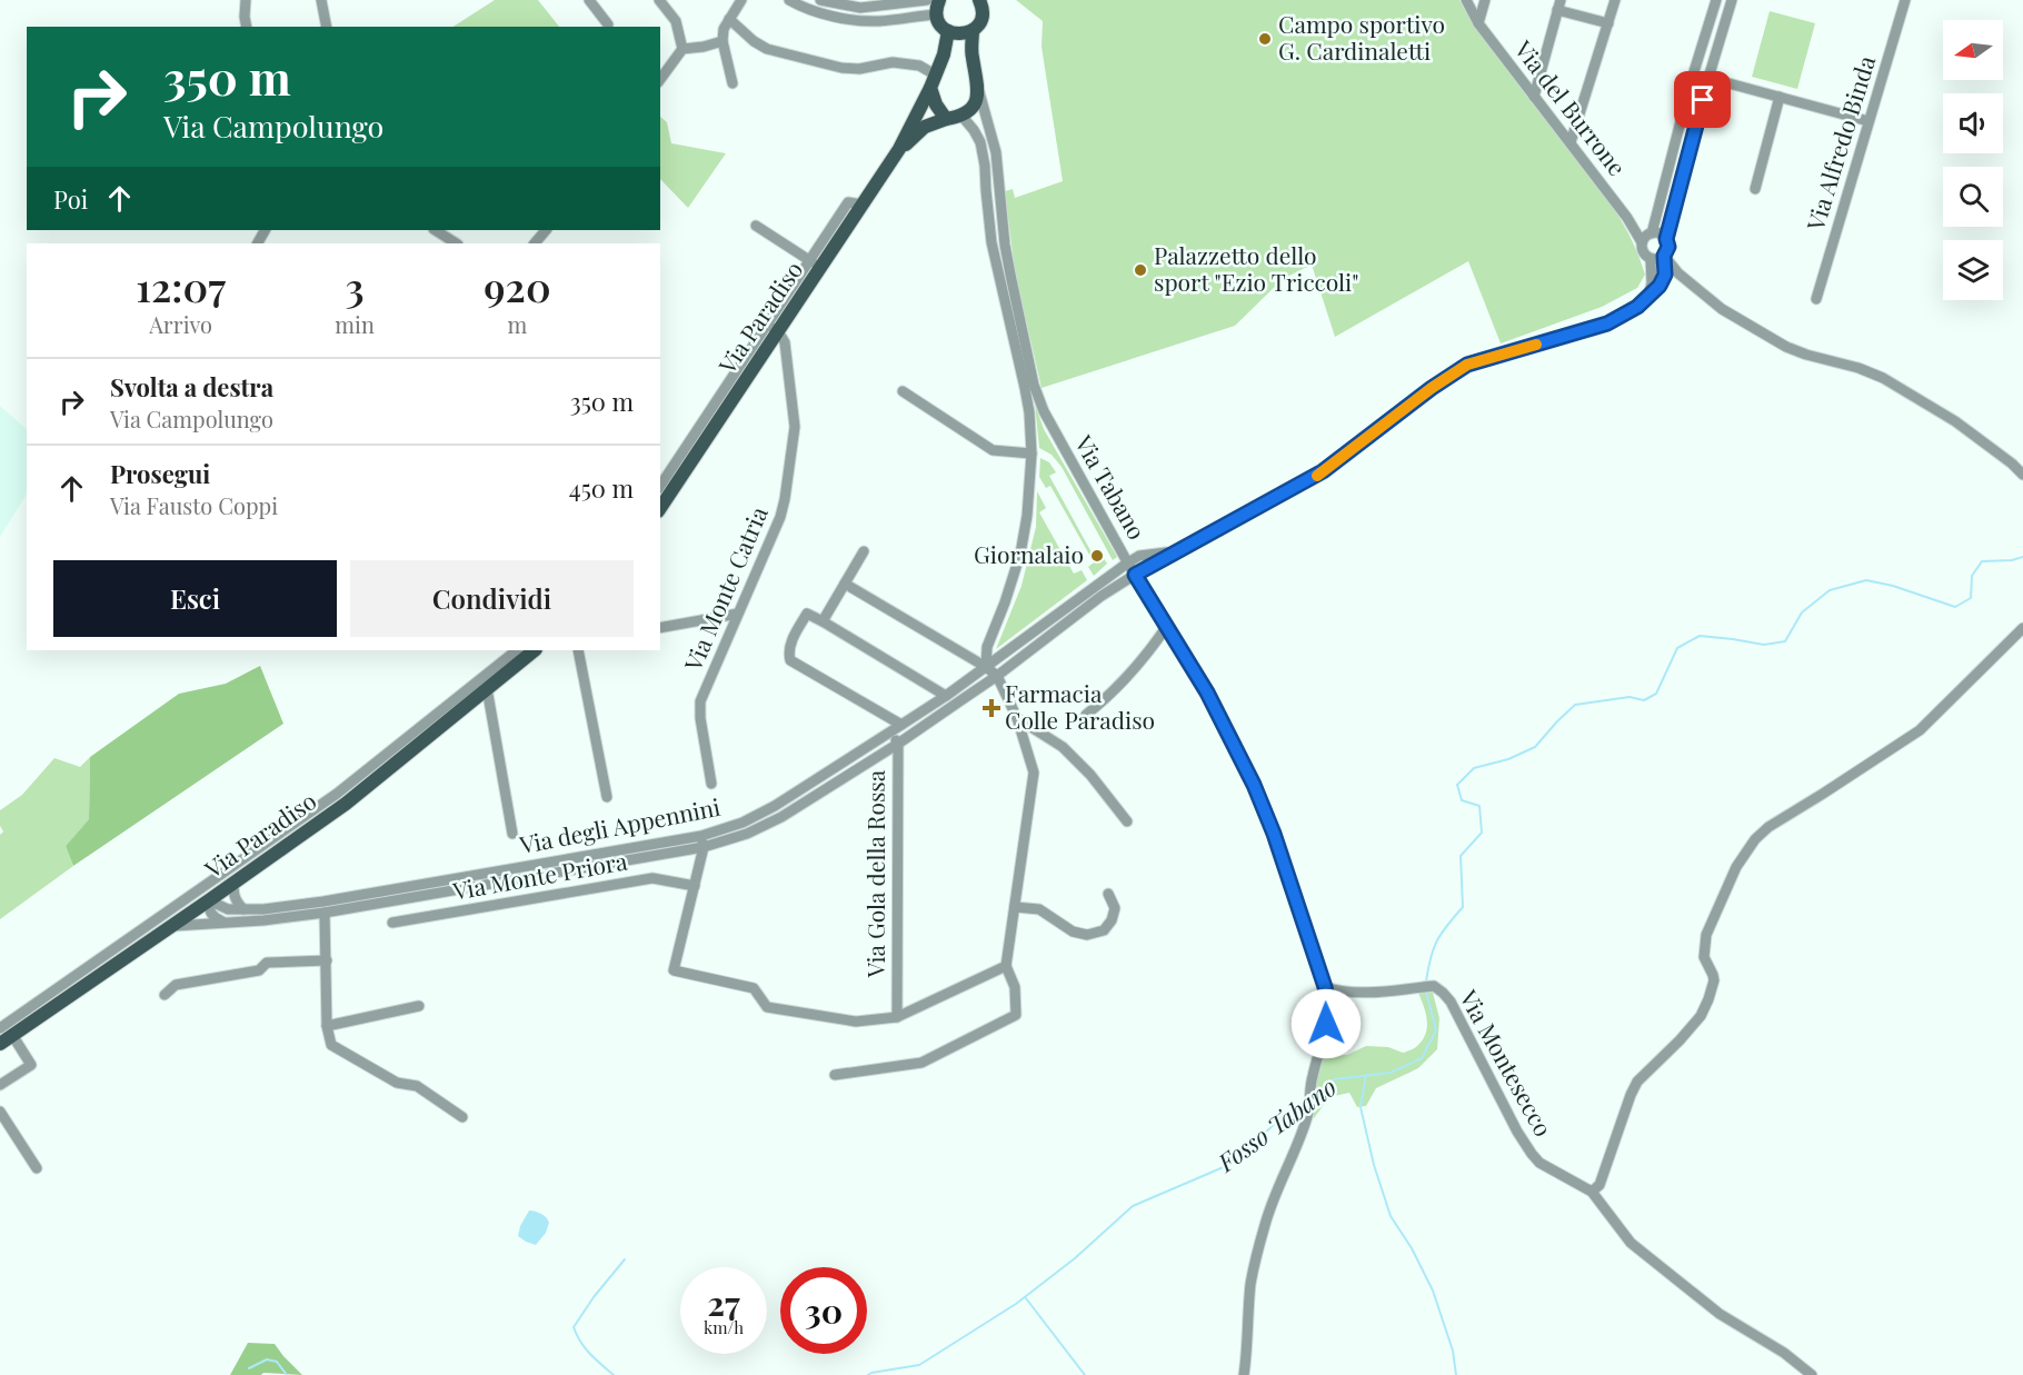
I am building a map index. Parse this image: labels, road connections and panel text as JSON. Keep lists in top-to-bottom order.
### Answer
{
  "streets": {
    "main road": ["Via Paradiso"],
    "street": [
      "Via del Burrone",
      "Via Alfredo Binda",
      "Via Tabano",
      "Via Monte Catria",
      "Via degli Appennini",
      "Via Gola della Rossa",
      "Via Monte Priora",
      "Via Montesecco"
    ]
  },
  "crossings": [
    ["Via Paradiso", "Via Monte Catria"],
    ["Via Paradiso", "Via degli Appennini"],
    ["Via Tabano", "Via degli Appennini"],
    ["Via Tabano", "Via Montesecco"],
    ["Via degli Appennini", "Via Gola della Rossa"]
  ],
  "water": ["Fosso Tabano"],
  "places": {
    "other": ["Campo sportivo G. Cardinaletti", "Palazzetto dello sport \"Ezio Triccoli\"", "Giornalaio"],
    "health": ["Farmacia Colle Paradiso"]
  },
  "north": "left",
  "page": {
    "turn": ["350 m", "Via Campolungo"],
    "then": "Poi",
    "eta": [
      "12:07",
      "Arrivo",
      "3",
      "min",
      "920",
      "m"
    ],
    "list": [
      {
        "name": "Svolta a destra",
        "note": "Via Campolungo",
        "value": "350 m"
      },
      {
        "name": "Prosegui",
        "note": "Via Fausto Coppi",
        "value": "450 m"
      }
    ],
    "buttons": ["Esci", "Condividi"],
    "speed": "27 km/h",
    "limit": "30"
  }
}
